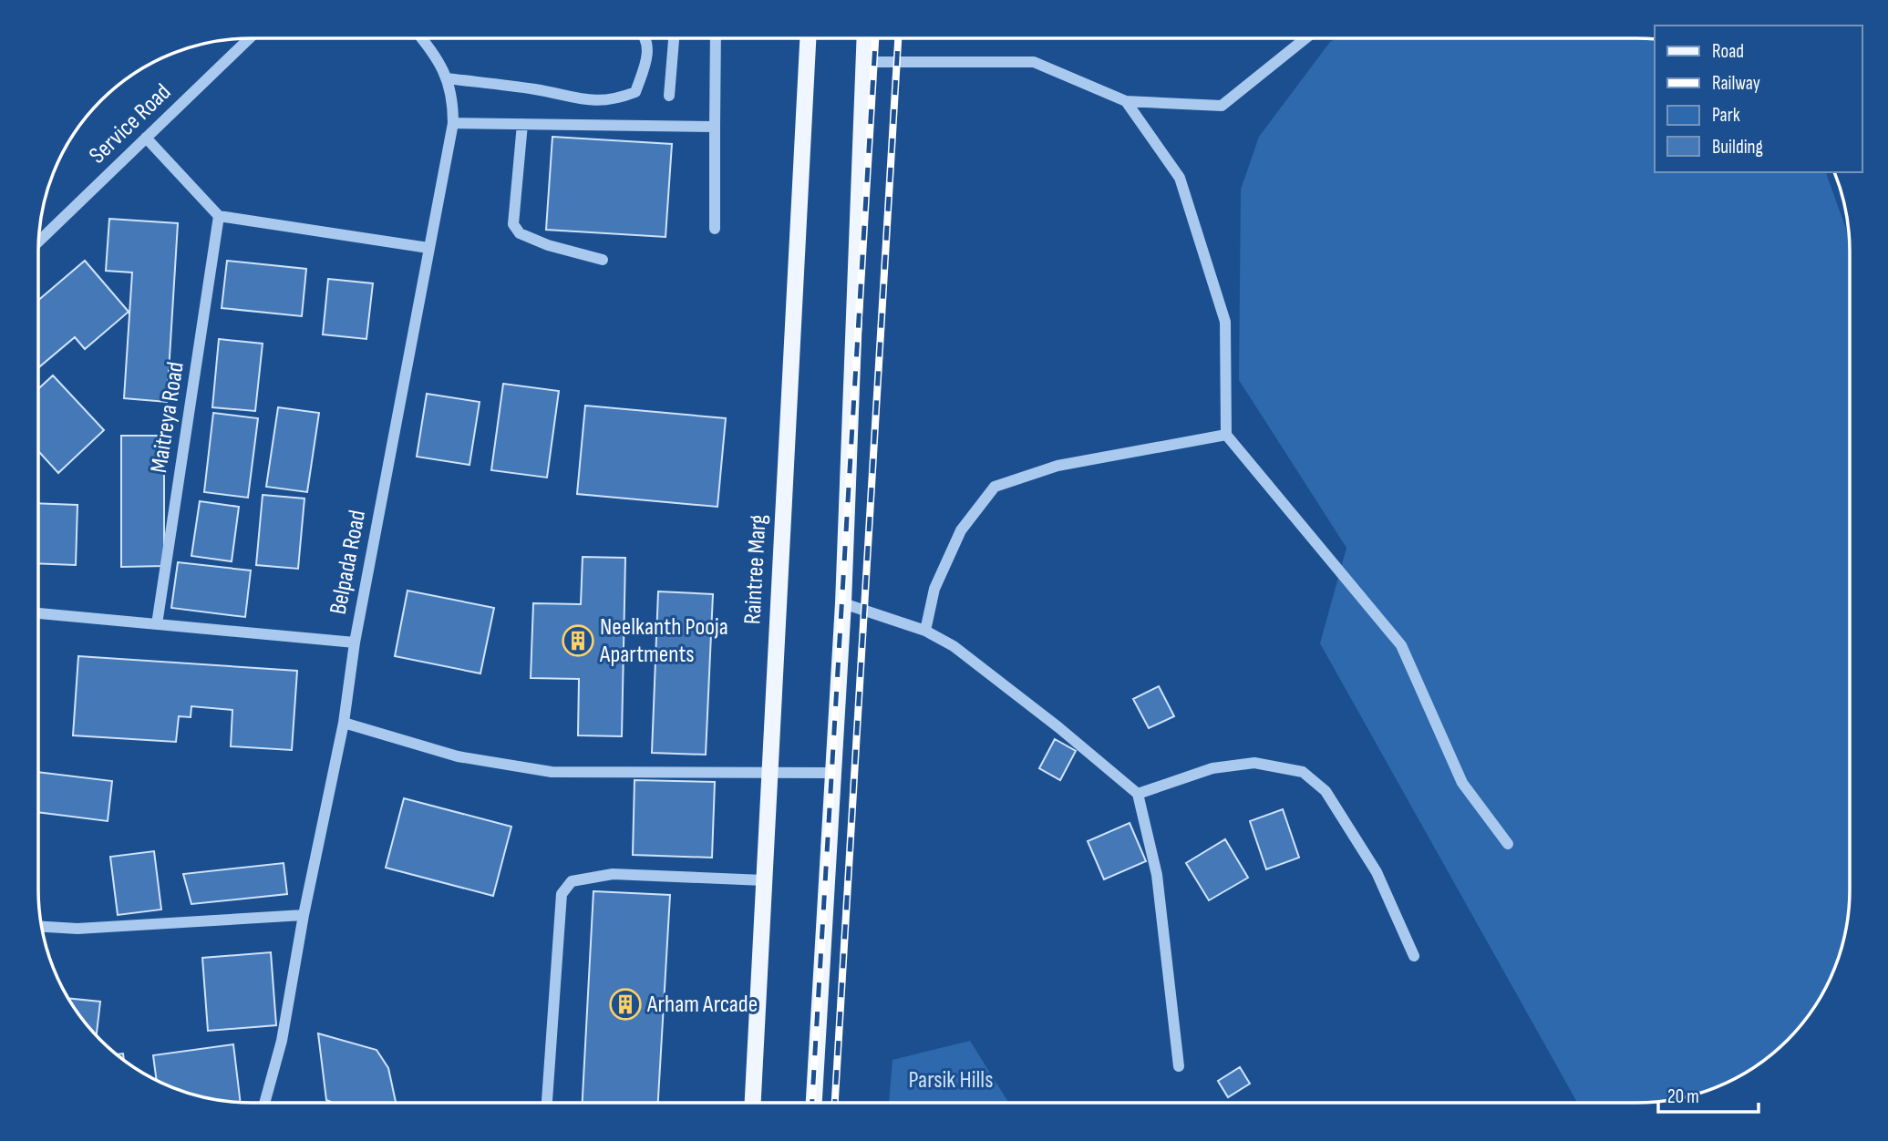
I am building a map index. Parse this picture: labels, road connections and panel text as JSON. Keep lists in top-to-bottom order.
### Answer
{
  "streets": {
    "main road": ["Raintree Marg"],
    "street": ["Service Road", "Maitreya Road", "Belpada Road"]
  },
  "parks": ["Parsik Hills"],
  "places": {
    "building": ["Neelkanth Pooja Apartments", "Arham Arcade"]
  },
  "legend": [
    "Road",
    "Railway",
    "Park",
    "Building"
  ],
  "scale_bar": "20 m"
}
